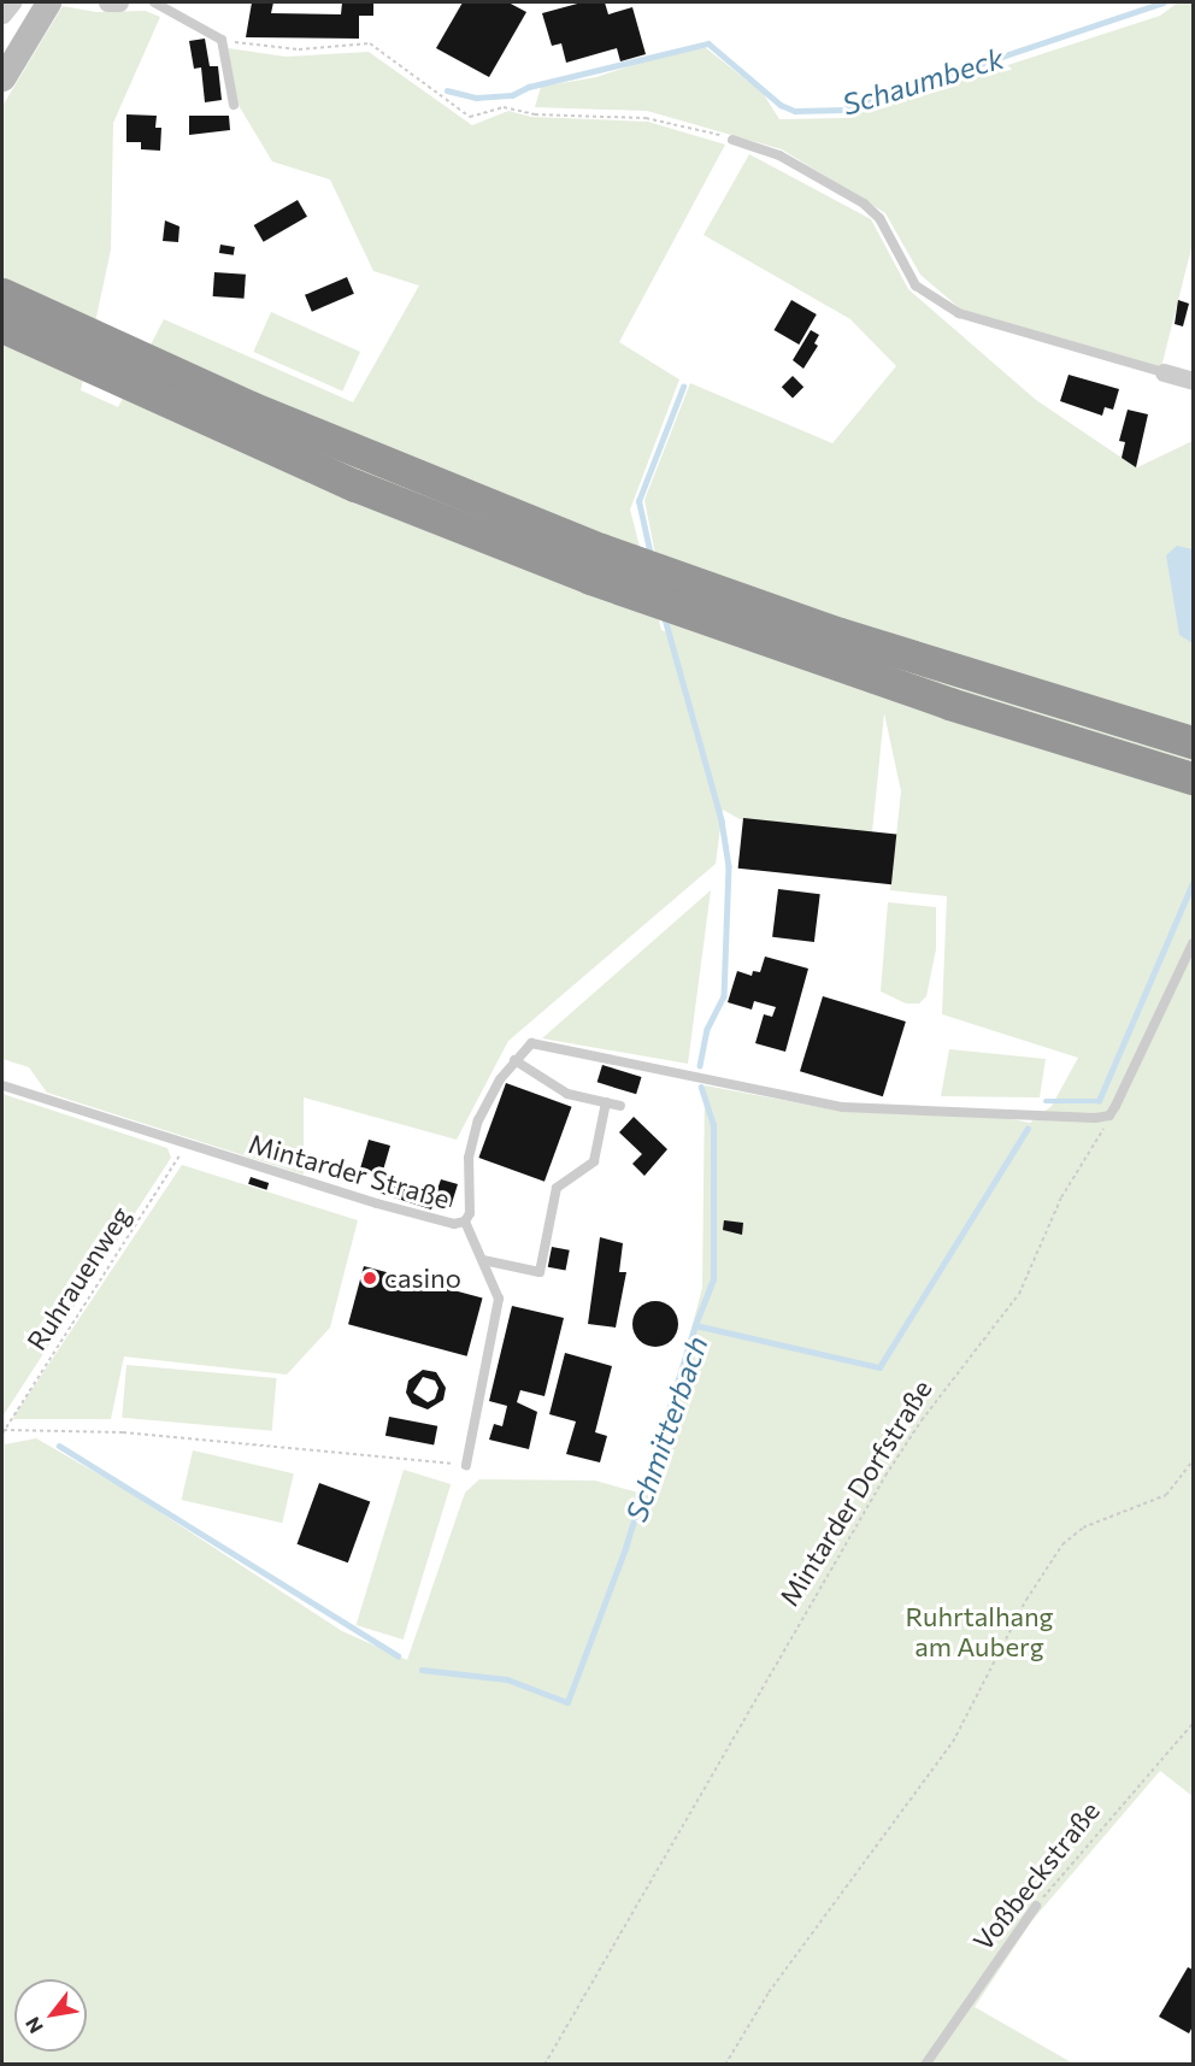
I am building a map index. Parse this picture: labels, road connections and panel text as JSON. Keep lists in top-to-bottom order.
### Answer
{
  "streets": {
    "lane": ["Mintarder Straße", "Voßbeckstraße"],
    "path": ["Ruhrauenweg", "Mintarder Dorfstraße"]
  },
  "crossings": [
    ["Mintarder Straße", "Ruhrauenweg"],
    ["Mintarder Straße", "Mintarder Dorfstraße"]
  ],
  "water": ["Schaumbeck", "Schmitterbach"],
  "parks": ["Ruhrtalhang am Auberg"],
  "places": ["casino"],
  "north": "bottom left"
}
